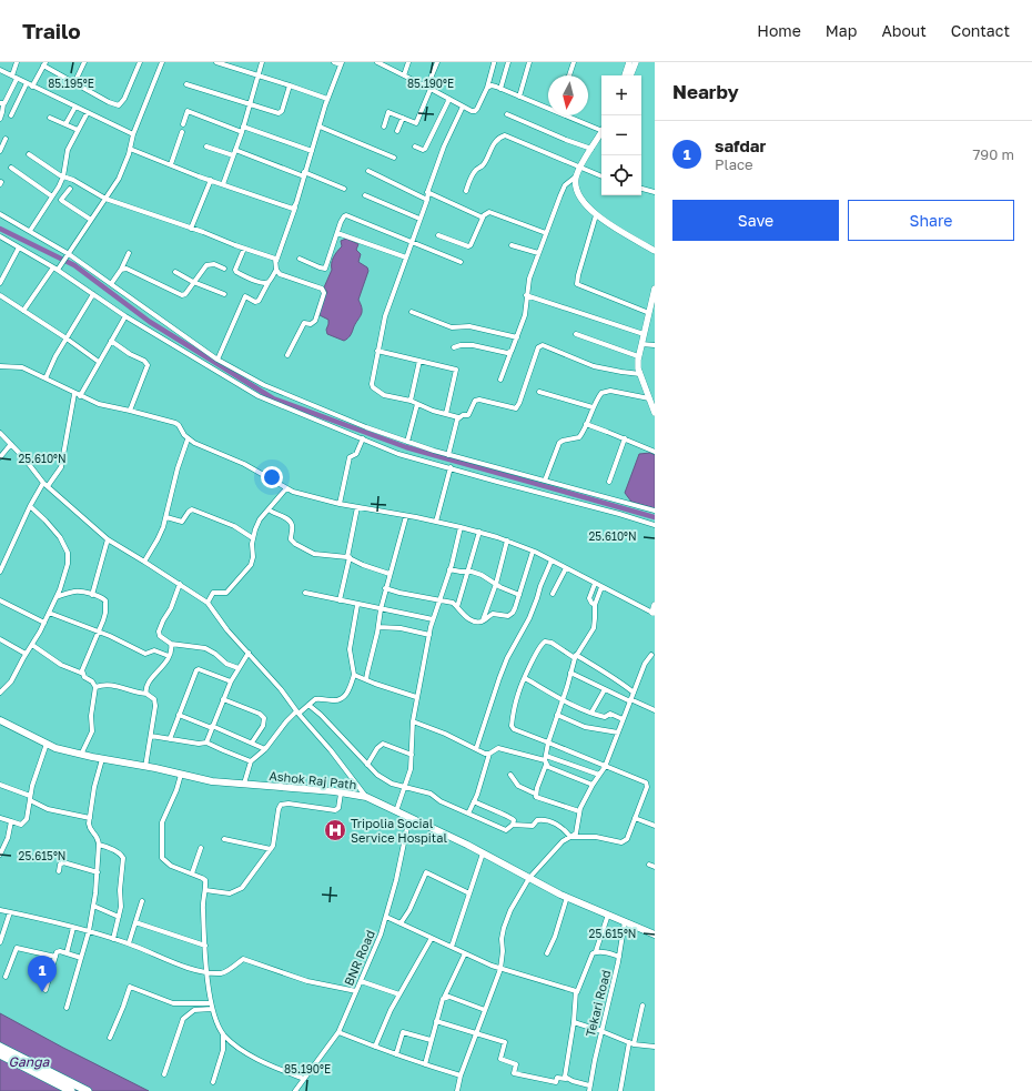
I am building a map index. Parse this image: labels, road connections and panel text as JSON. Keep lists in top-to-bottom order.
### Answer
{
  "streets": {
    "main road": ["Ashok Raj Path"],
    "street": ["BNR Road", "Tekari Road"]
  },
  "crossings": [
    ["Ashok Raj Path", "BNR Road"],
    ["Ashok Raj Path", "Tekari Road"]
  ],
  "water": ["Ganga"],
  "places": {
    "hospital": ["Tripolia Social Service Hospital"]
  },
  "north": "bottom",
  "page": {
    "header": "Trailo",
    "nav": [
      "Home",
      "Map",
      "About",
      "Contact"
    ],
    "heading": "Nearby",
    "map_buttons": ["+", "−"],
    "list": [
      {
        "mark": "1",
        "name": "safdar",
        "note": "Place",
        "value": "790 m"
      }
    ],
    "buttons": ["Save", "Share"],
    "pins": "1"
  },
  "coordinates": [
    "85.195°E",
    "85.190°E",
    "25.610°N",
    "25.615°N"
  ]
}
